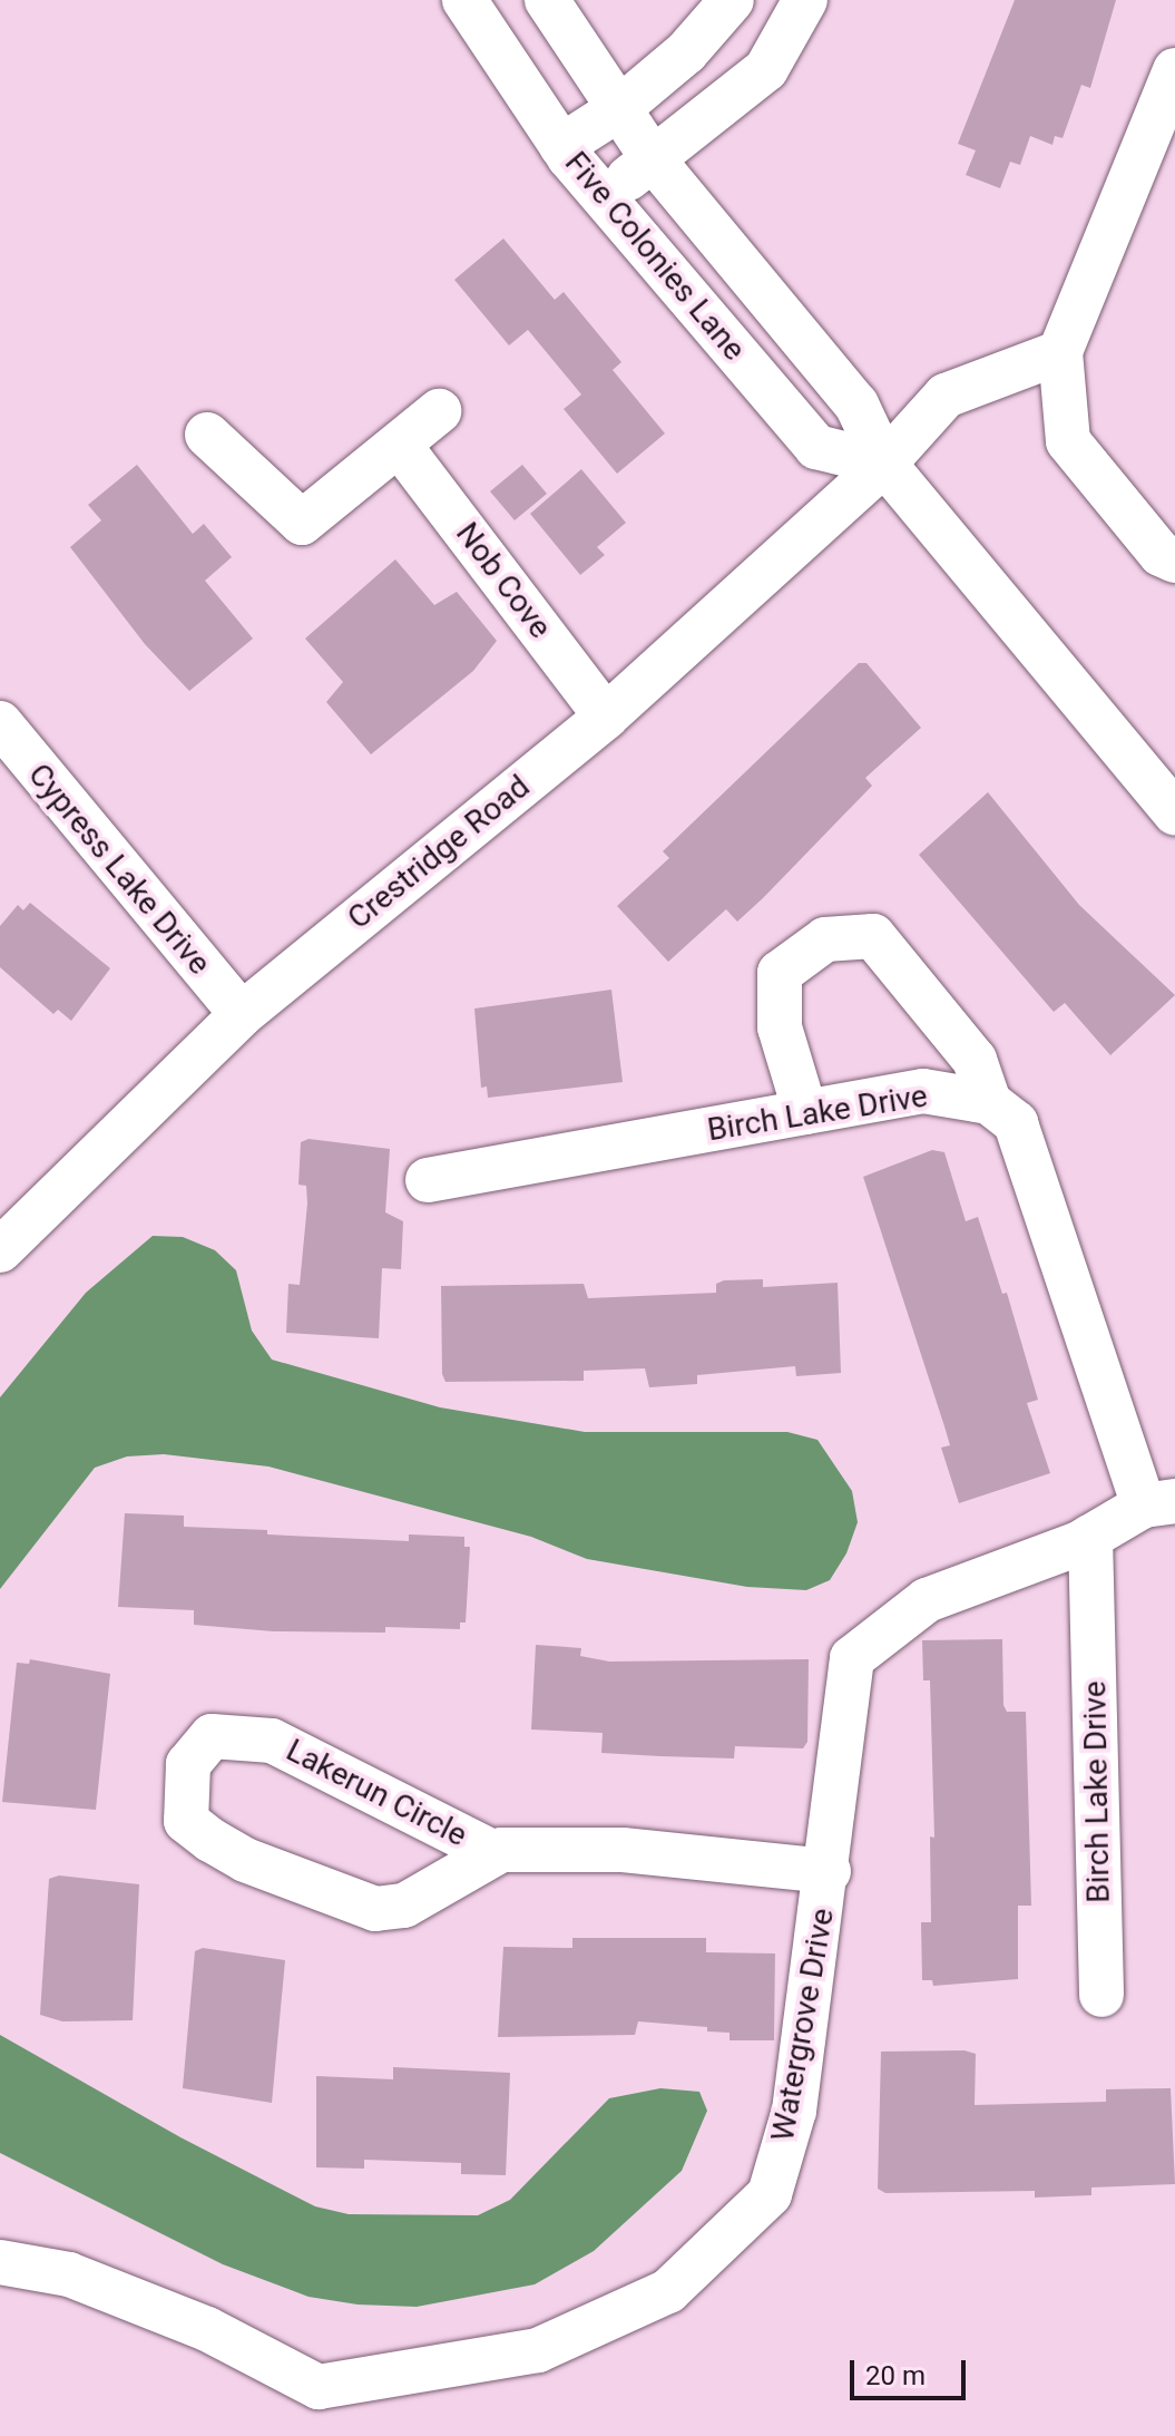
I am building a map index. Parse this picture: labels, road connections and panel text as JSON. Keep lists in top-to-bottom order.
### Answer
{
  "streets": {
    "street": [
      "Five Colonies Lane",
      "Nob Cove",
      "Crestridge Road",
      "Cypress Lake Drive",
      "Birch Lake Drive",
      "Lakerun Circle",
      "Watergrove Drive"
    ]
  },
  "crossings": [
    ["Five Colonies Lane", "Crestridge Road"],
    ["Nob Cove", "Crestridge Road"],
    ["Crestridge Road", "Cypress Lake Drive"],
    ["Birch Lake Drive", "Watergrove Drive"],
    ["Lakerun Circle", "Watergrove Drive"]
  ],
  "scale_bar": "20 m"
}
